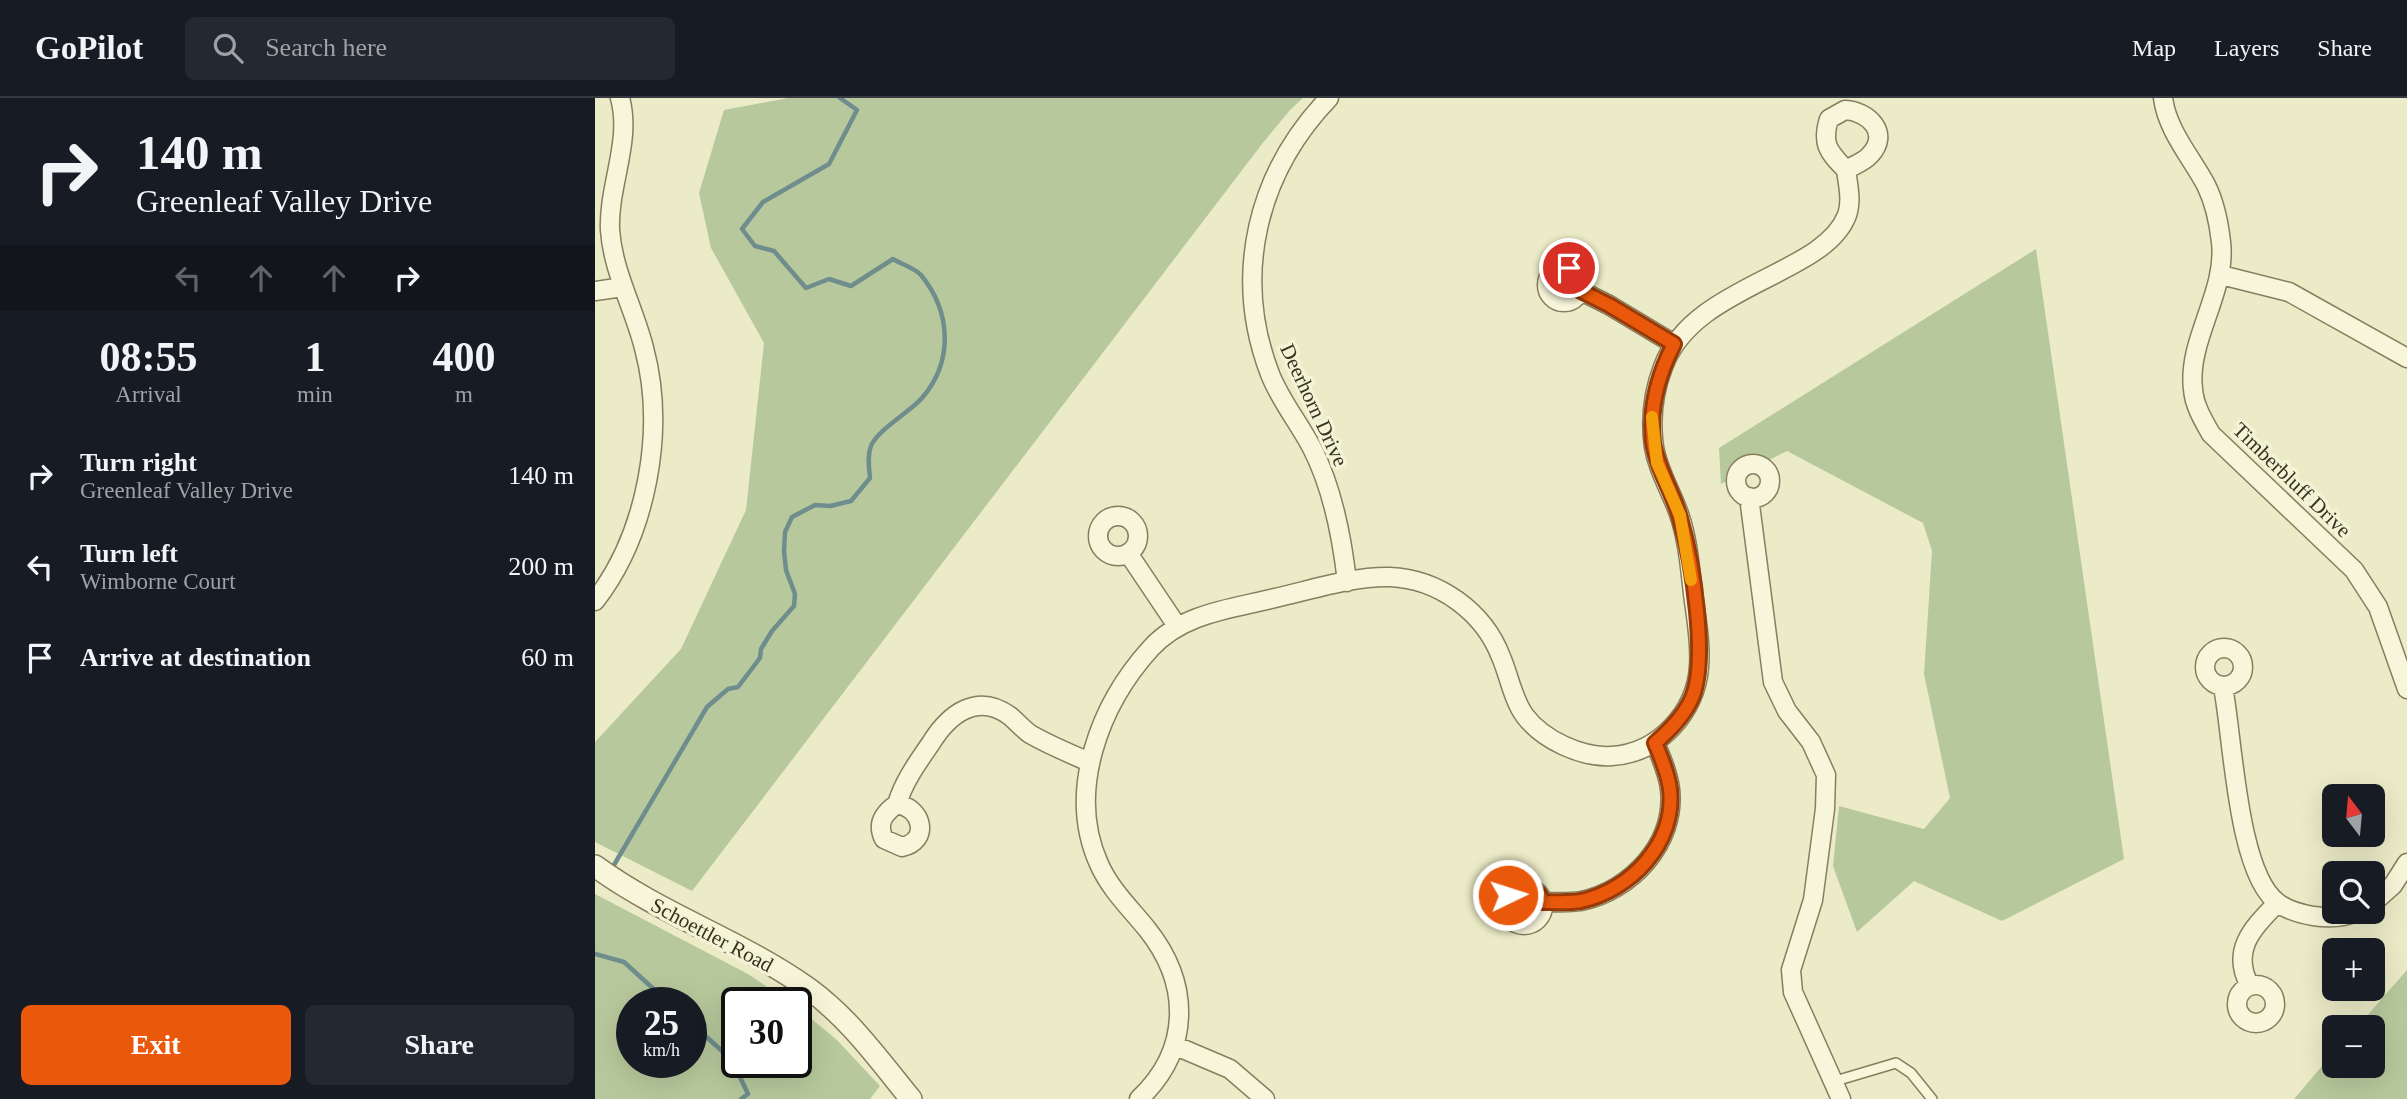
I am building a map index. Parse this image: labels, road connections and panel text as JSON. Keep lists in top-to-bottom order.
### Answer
{
  "streets": {
    "street": ["Deerhorn Drive", "Timberbluff Drive", "Schoettler Road"]
  },
  "north": "top",
  "page": {
    "header": "GoPilot",
    "search": "Search here",
    "nav": ["Map", "Layers", "Share"],
    "turn": ["140 m", "Greenleaf Valley Drive"],
    "eta": [
      "08:55",
      "Arrival",
      "1",
      "min",
      "400",
      "m"
    ],
    "list": [
      {
        "name": "Turn right",
        "note": "Greenleaf Valley Drive",
        "value": "140 m"
      },
      {
        "name": "Turn left",
        "note": "Wimborne Court",
        "value": "200 m"
      },
      {
        "name": "Arrive at destination",
        "value": "60 m"
      }
    ],
    "map_buttons": ["+", "−"],
    "speed": "25 km/h",
    "limit": "30",
    "buttons": ["Exit", "Share"]
  }
}
